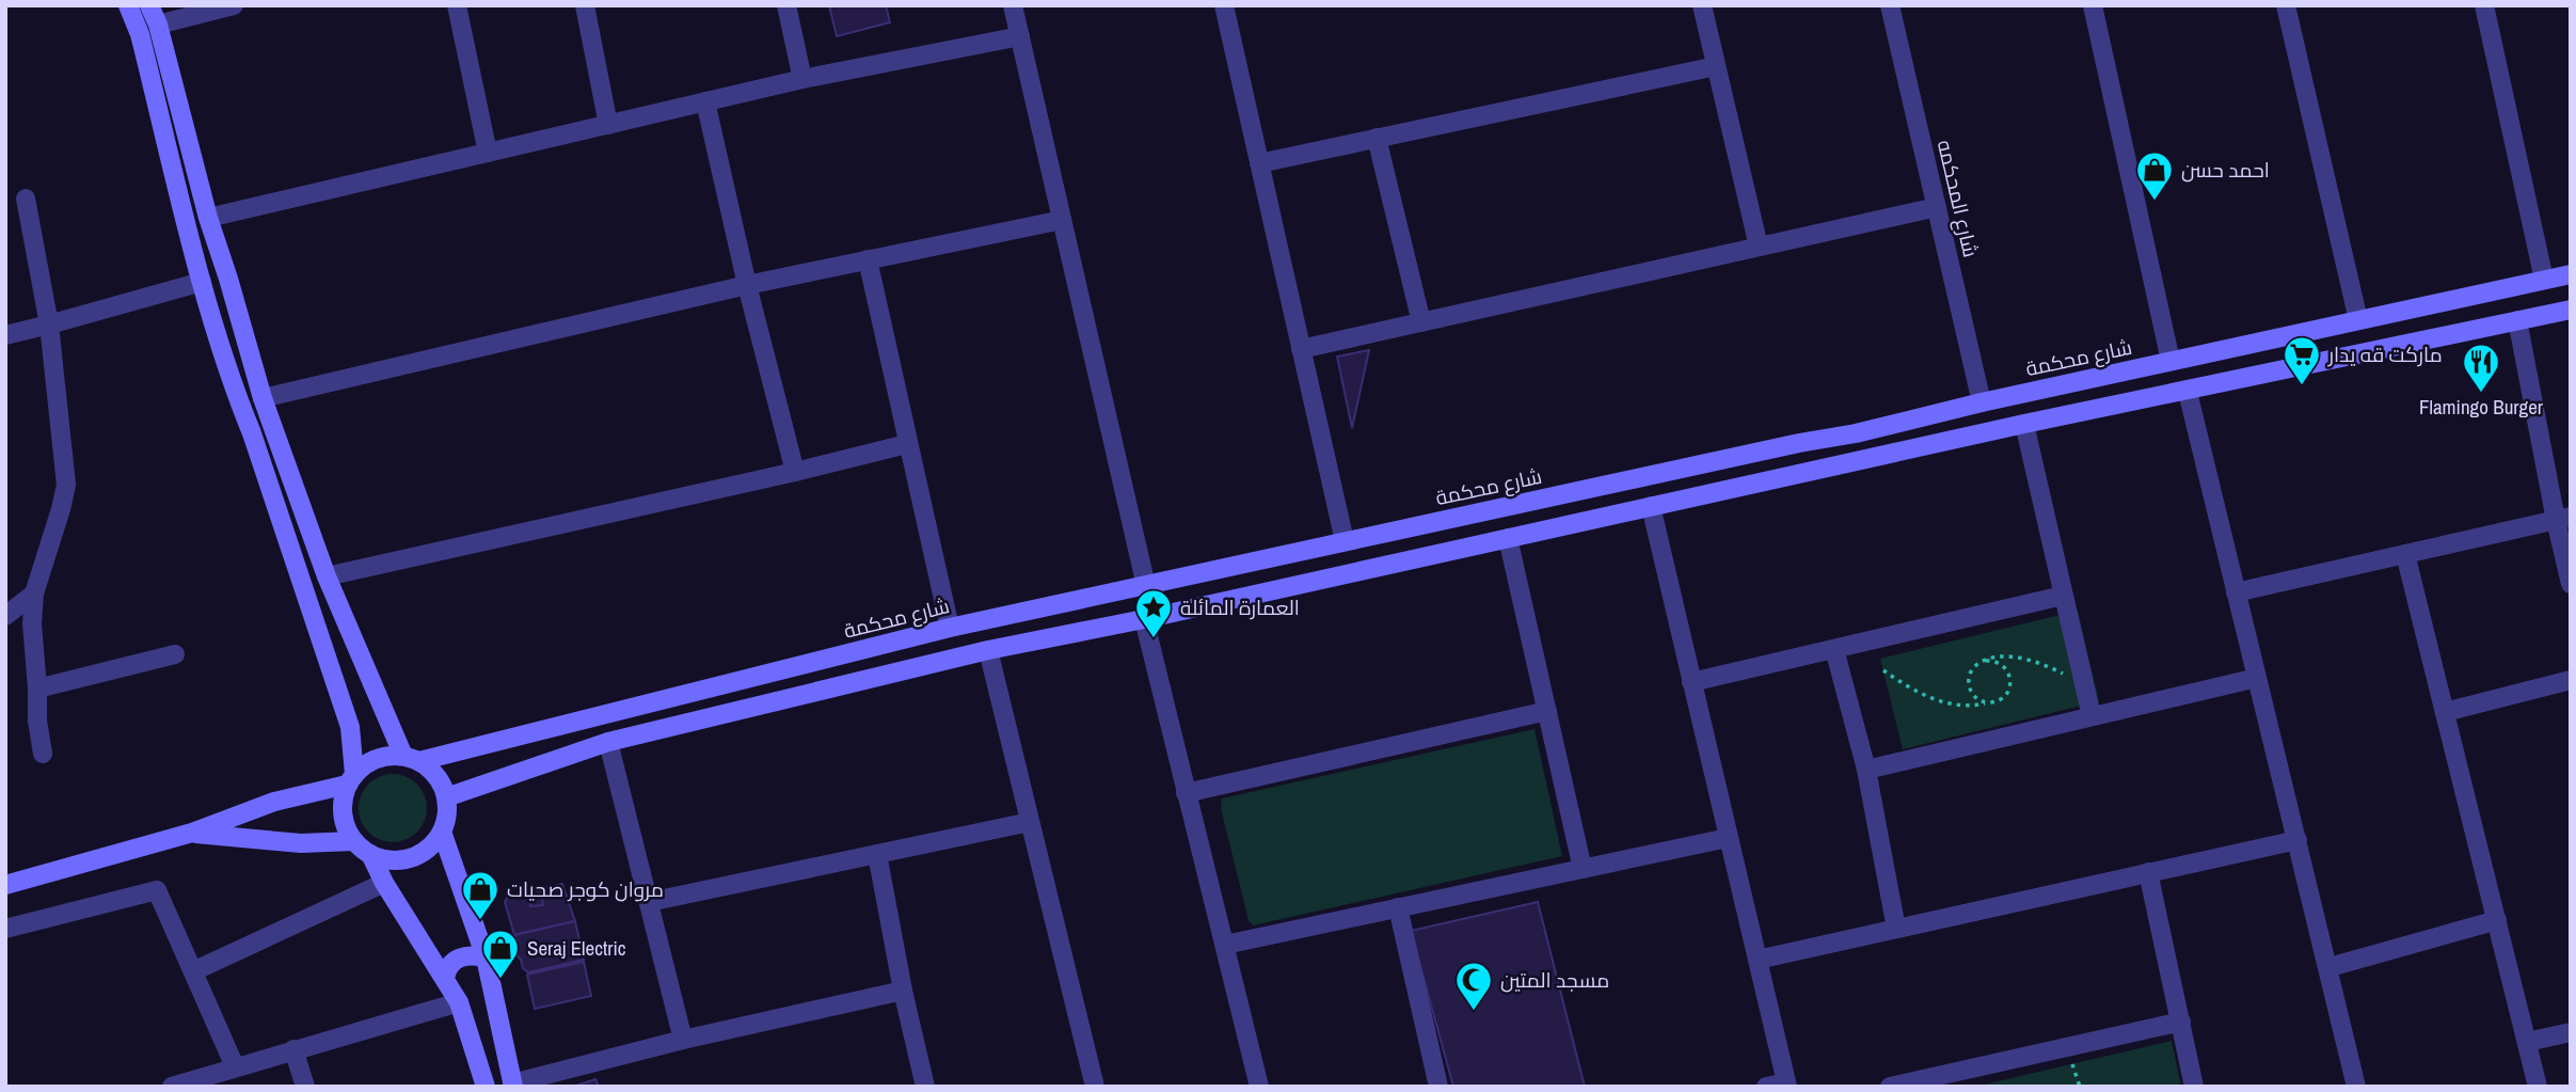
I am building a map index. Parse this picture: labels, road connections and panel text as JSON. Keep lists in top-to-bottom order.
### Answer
{
  "streets": {
    "main road": ["شارع محكمة"],
    "street": ["شارع المحكمه"]
  },
  "crossings": [
    ["شارع المحكمه", "شارع محكمة"]
  ],
  "places": {
    "shop": ["احمد حسن", "مروان كوجر صحيات", "Seraj Electric"],
    "supermarket": ["ماركت قه يدار"],
    "restaurant": ["Flamingo Burger"],
    "place": ["العمارة المائلة"],
    "mosque": ["مسجد المتين"]
  }
}
